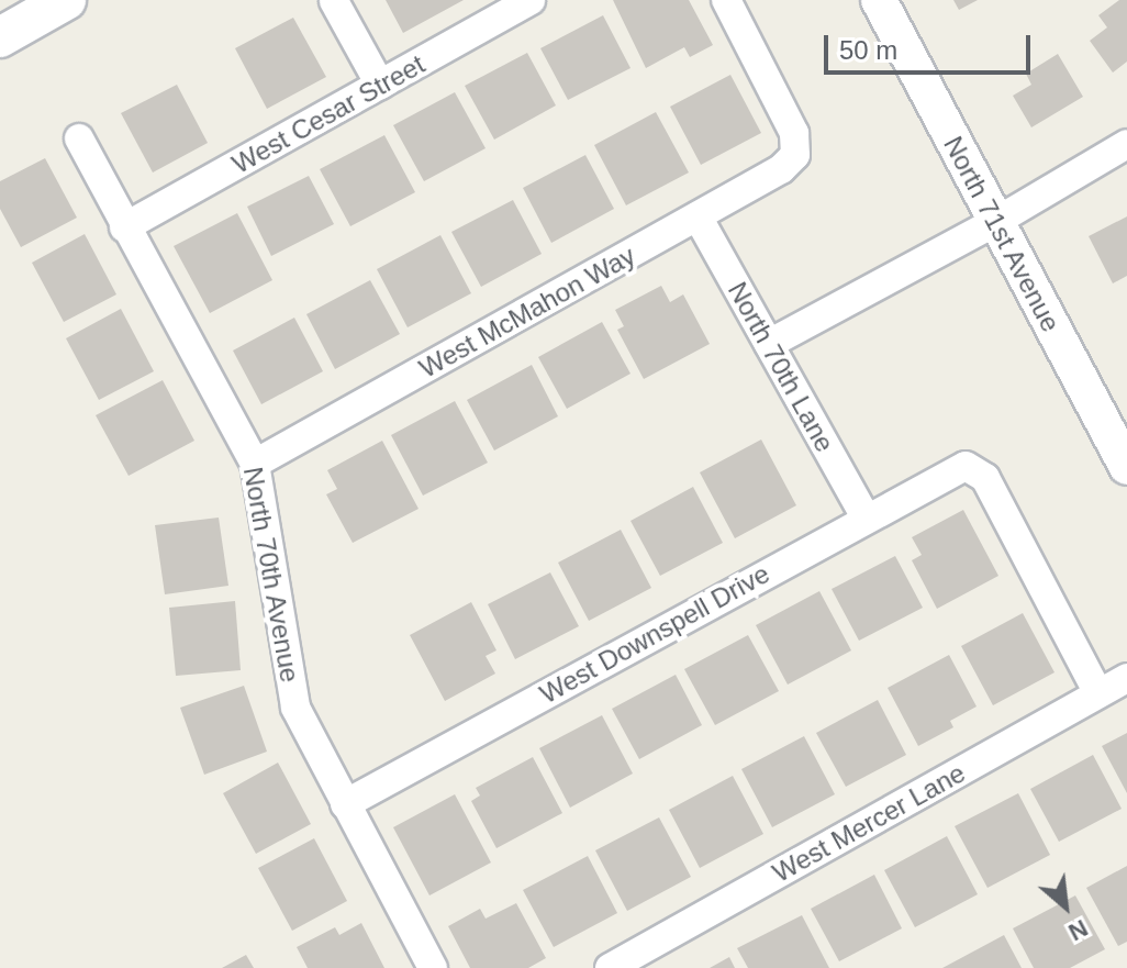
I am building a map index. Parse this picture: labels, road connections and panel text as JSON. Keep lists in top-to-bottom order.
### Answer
{
  "streets": {
    "street": [
      "West Cesar Street",
      "North 71st Avenue",
      "West McMahon Way",
      "North 70th Lane",
      "North 70th Avenue",
      "West Downspell Drive",
      "West Mercer Lane"
    ]
  },
  "crossings": [
    ["West Cesar Street", "North 70th Avenue"],
    ["West McMahon Way", "North 70th Lane"],
    ["West McMahon Way", "North 70th Avenue"],
    ["North 70th Lane", "West Downspell Drive"],
    ["North 70th Avenue", "West Downspell Drive"],
    ["West Downspell Drive", "West Mercer Lane"]
  ],
  "scale_bar": "50 m",
  "north": "bottom right"
}
